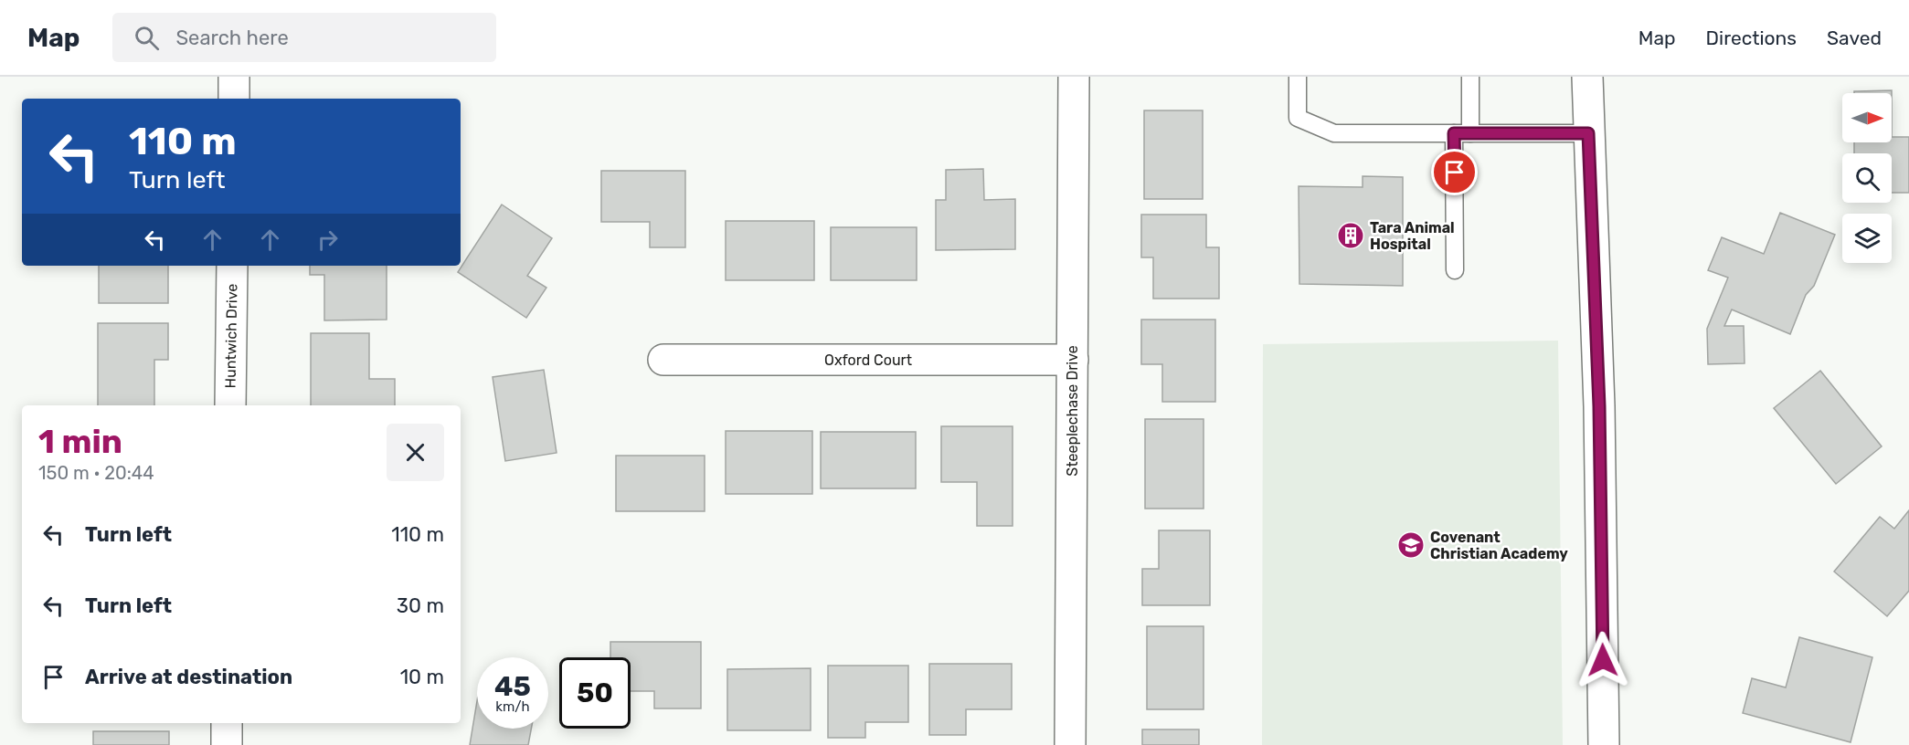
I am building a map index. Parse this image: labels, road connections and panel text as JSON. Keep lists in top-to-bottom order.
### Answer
{
  "streets": {
    "street": ["Huntwich Drive", "Oxford Court", "Steeplechase Drive"]
  },
  "crossings": [
    ["Oxford Court", "Steeplechase Drive"]
  ],
  "places": {
    "building": ["Tara Animal Hospital"],
    "school or university": ["Covenant Christian Academy"]
  },
  "north": "right",
  "page": {
    "header": "Map",
    "search": "Search here",
    "nav": ["Map", "Directions", "Saved"],
    "turn": ["110 m", "Turn left"],
    "heading": ["1 min", "150 m · 20:44"],
    "list": [
      {
        "name": "Turn left",
        "value": "110 m"
      },
      {
        "name": "Turn left",
        "value": "30 m"
      },
      {
        "name": "Arrive at destination",
        "value": "10 m"
      }
    ],
    "speed": "45 km/h",
    "limit": "50"
  }
}
